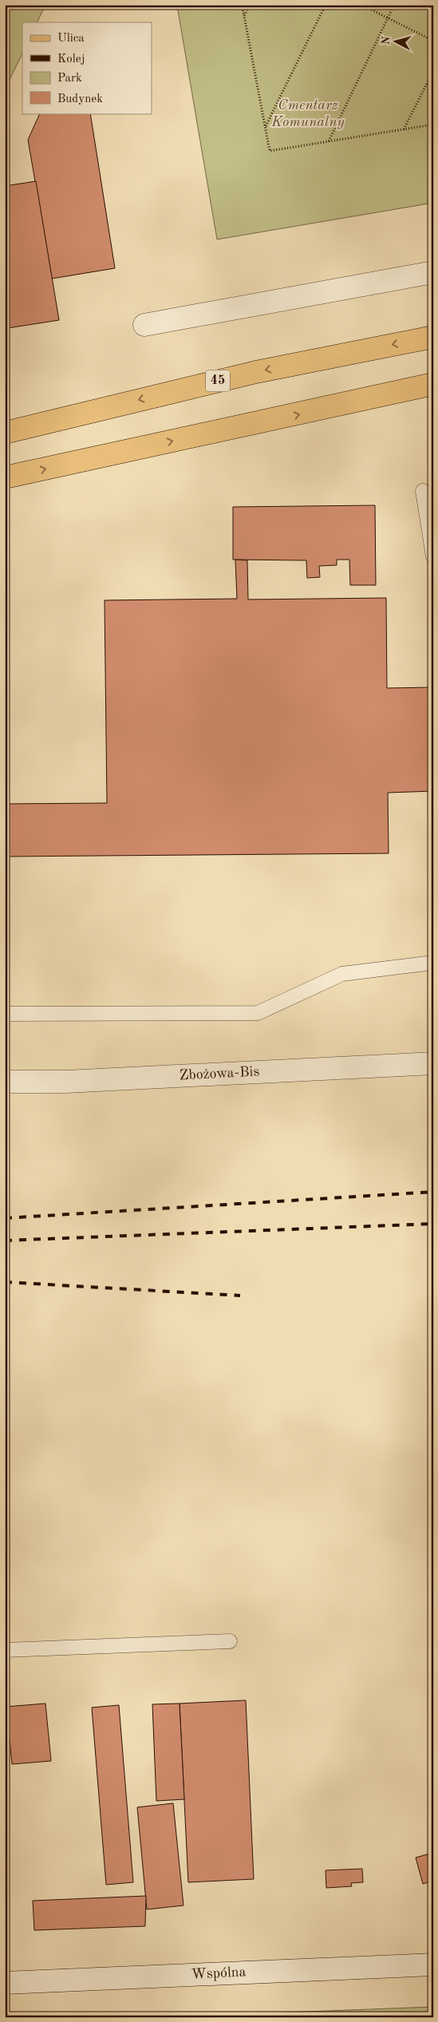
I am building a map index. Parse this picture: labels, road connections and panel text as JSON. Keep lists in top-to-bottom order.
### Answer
{
  "streets": {
    "main road": ["45"],
    "street": ["Zbożowa-Bis", "Wspólna"]
  },
  "parks": ["Cmentarz Komunalny"],
  "legend": [
    "Ulica",
    "Kolej",
    "Park",
    "Budynek"
  ],
  "north": "left"
}
